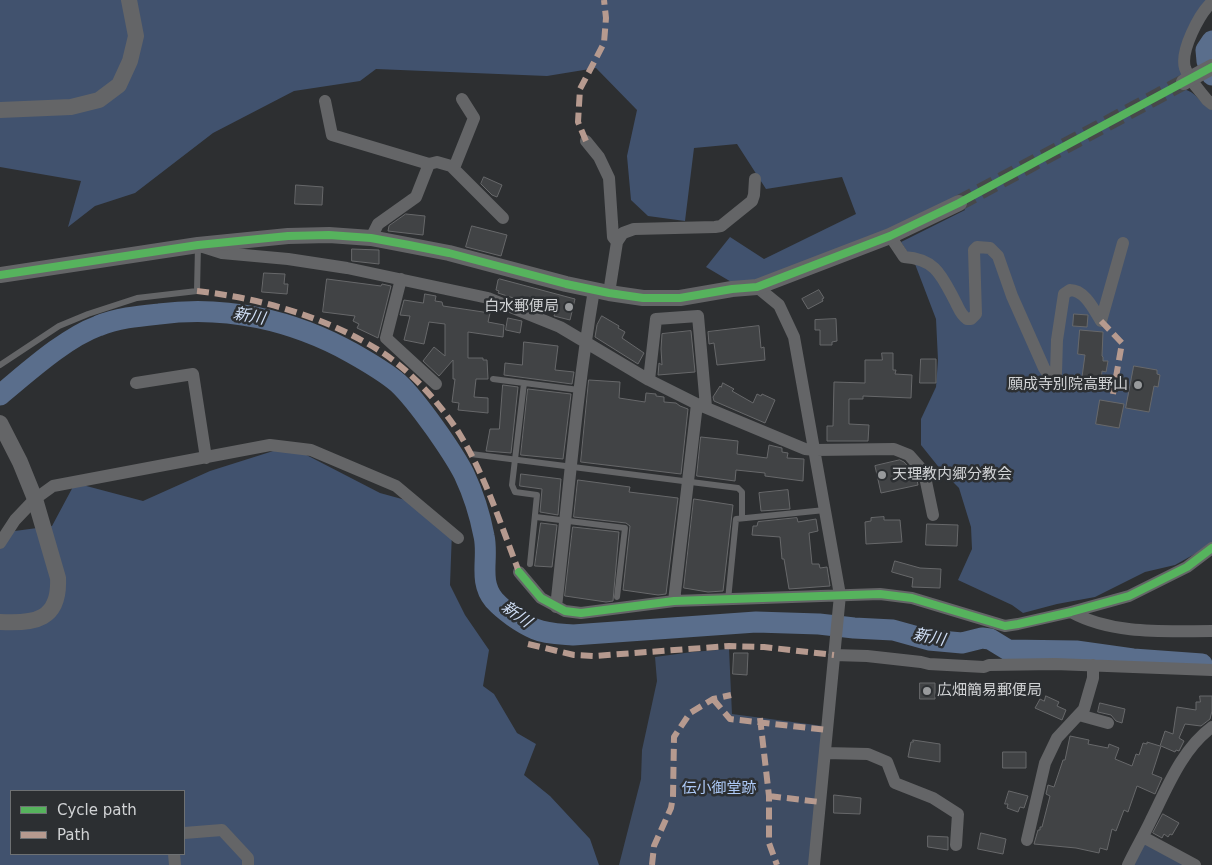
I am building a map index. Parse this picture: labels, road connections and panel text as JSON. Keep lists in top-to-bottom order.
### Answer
{
  "water": ["新川"],
  "parks": ["伝小御堂跡"],
  "places": [
    "白水郵便局",
    "願成寺別院高野山",
    "天理教内郷分教会",
    "広畑簡易郵便局"
  ],
  "legend": ["Cycle path", "Path"]
}
